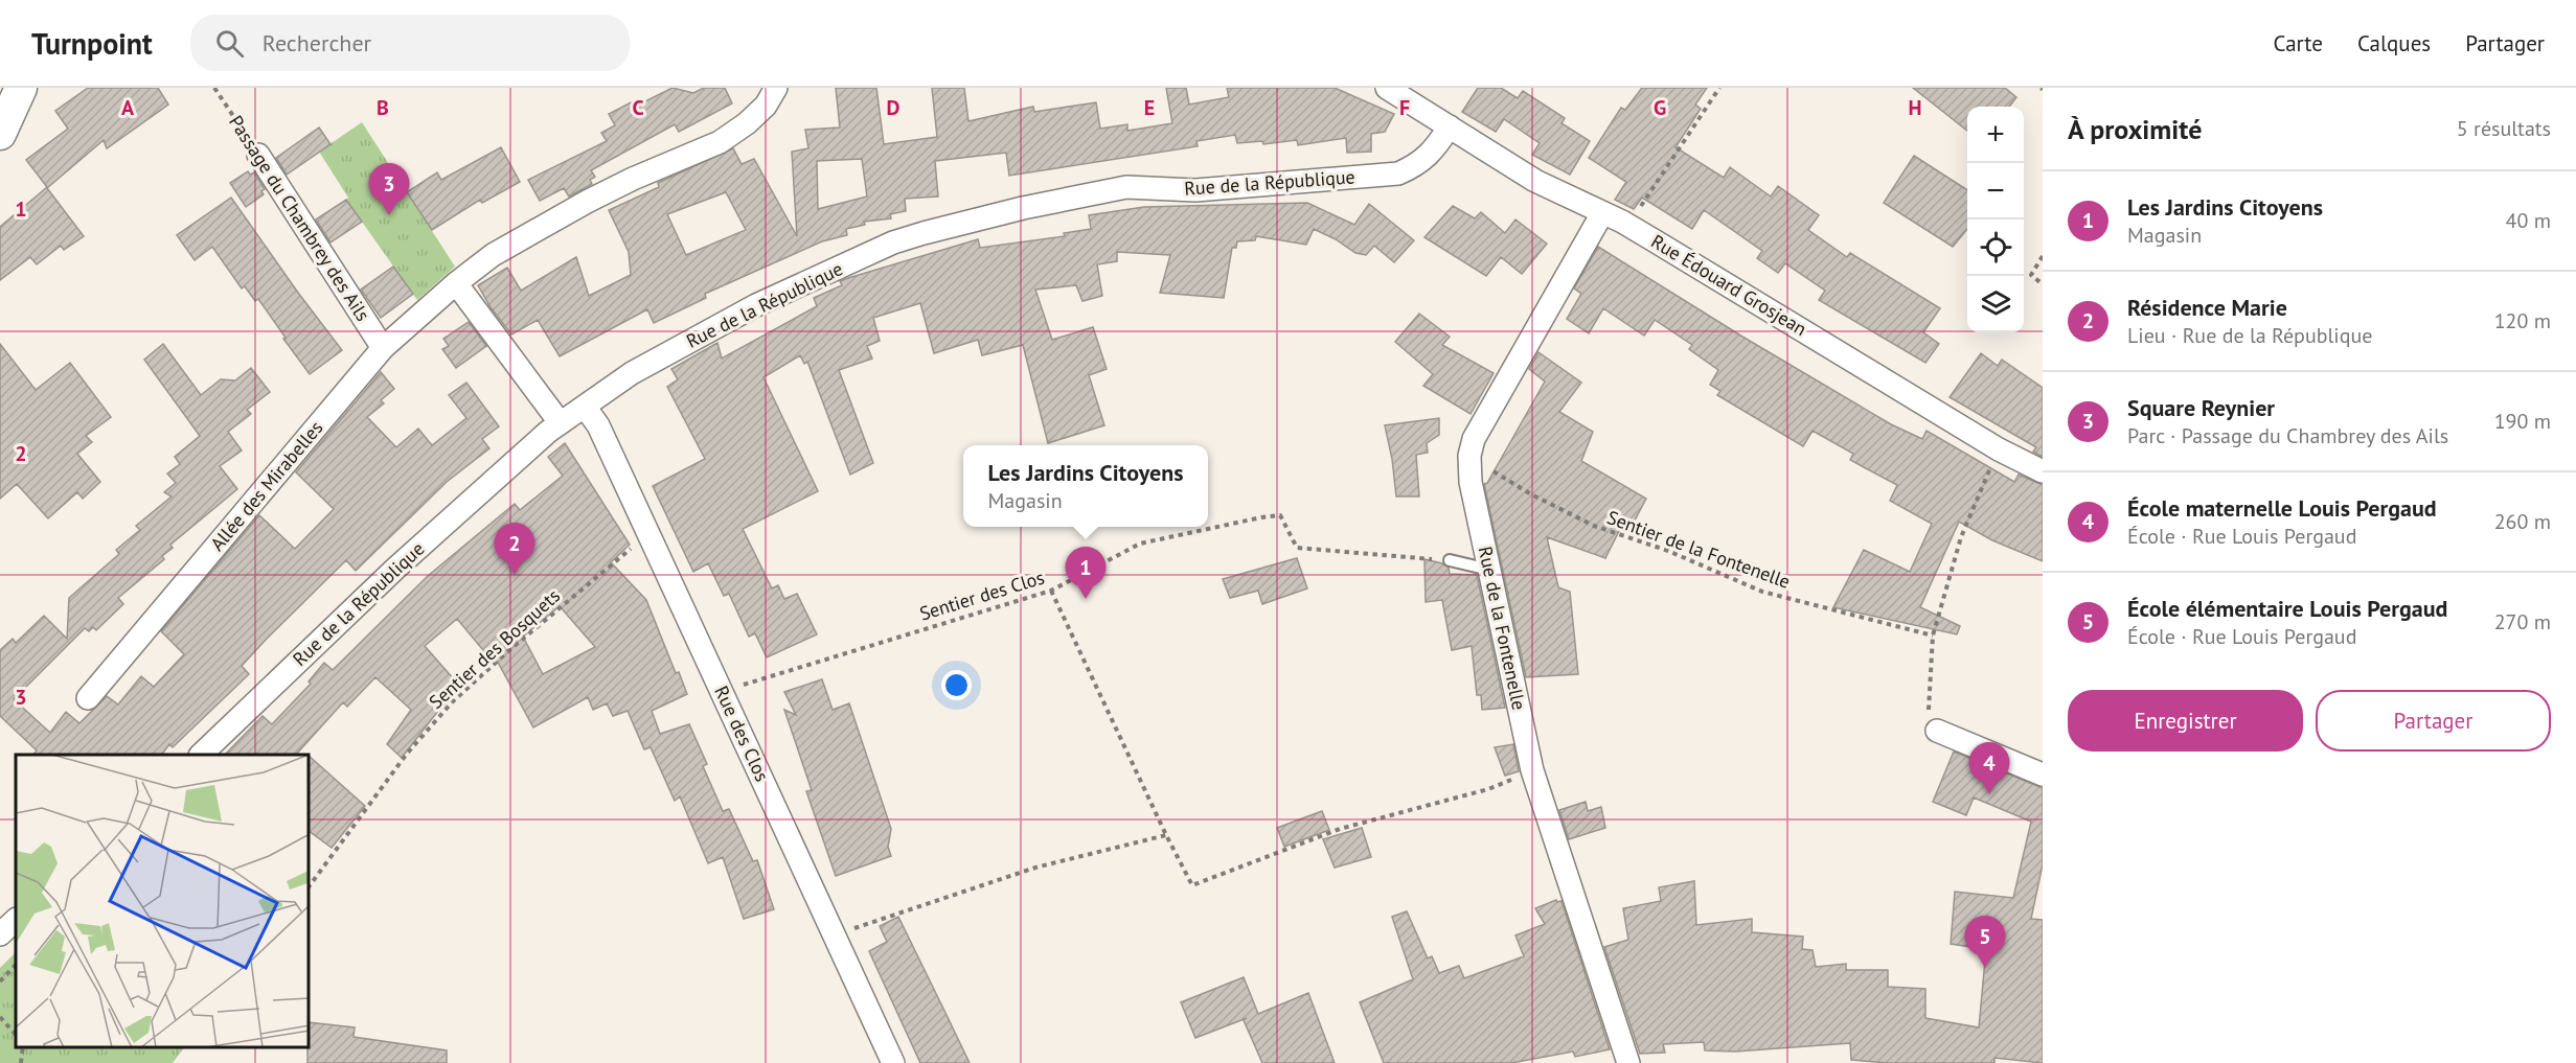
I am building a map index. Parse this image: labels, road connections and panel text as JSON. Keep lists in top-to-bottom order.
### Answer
{
  "streets": {
    "street": [
      "Rue de la République",
      "Passage du Chambrey des Ails",
      "Rue Édouard Grosjean",
      "Allée des Mirabelles",
      "Rue de la Fontenelle",
      "Rue des Clos"
    ],
    "path": ["Sentier de la Fontenelle", "Sentier des Clos", "Sentier des Bosquets"]
  },
  "crossings": [
    ["Rue de la République", "Rue Édouard Grosjean"],
    ["Rue de la République", "Rue des Clos"],
    ["Passage du Chambrey des Ails", "Allée des Mirabelles"],
    ["Rue Édouard Grosjean", "Rue de la Fontenelle"],
    ["Sentier de la Fontenelle", "Rue de la Fontenelle"],
    ["Sentier des Clos", "Rue des Clos"],
    ["Sentier des Bosquets", "Rue des Clos"]
  ],
  "page": {
    "header": "Turnpoint",
    "search": "Rechercher",
    "nav": ["Carte", "Calques", "Partager"],
    "heading": ["À proximité", "5 résultats"],
    "map_buttons": ["+", "−"],
    "pins": [
      "3",
      "2",
      "1",
      "4",
      "5"
    ],
    "list": [
      {
        "mark": "1",
        "name": "Les Jardins Citoyens",
        "note": "Magasin",
        "value": "40 m"
      },
      {
        "mark": "2",
        "name": "Résidence Marie",
        "note": "Lieu · Rue de la République",
        "value": "120 m"
      },
      {
        "mark": "3",
        "name": "Square Reynier",
        "note": "Parc · Passage du Chambrey des Ails",
        "value": "190 m"
      },
      {
        "mark": "4",
        "name": "École maternelle Louis Pergaud",
        "note": "École · Rue Louis Pergaud",
        "value": "260 m"
      },
      {
        "mark": "5",
        "name": "École élémentaire Louis Pergaud",
        "note": "École · Rue Louis Pergaud",
        "value": "270 m"
      }
    ],
    "popup": ["Les Jardins Citoyens", "Magasin"],
    "buttons": ["Enregistrer", "Partager"]
  },
  "grid": {
    "columns": [
      "A",
      "B",
      "C",
      "D",
      "E",
      "F",
      "G",
      "H"
    ],
    "rows": ["1", "2", "3"]
  }
}
